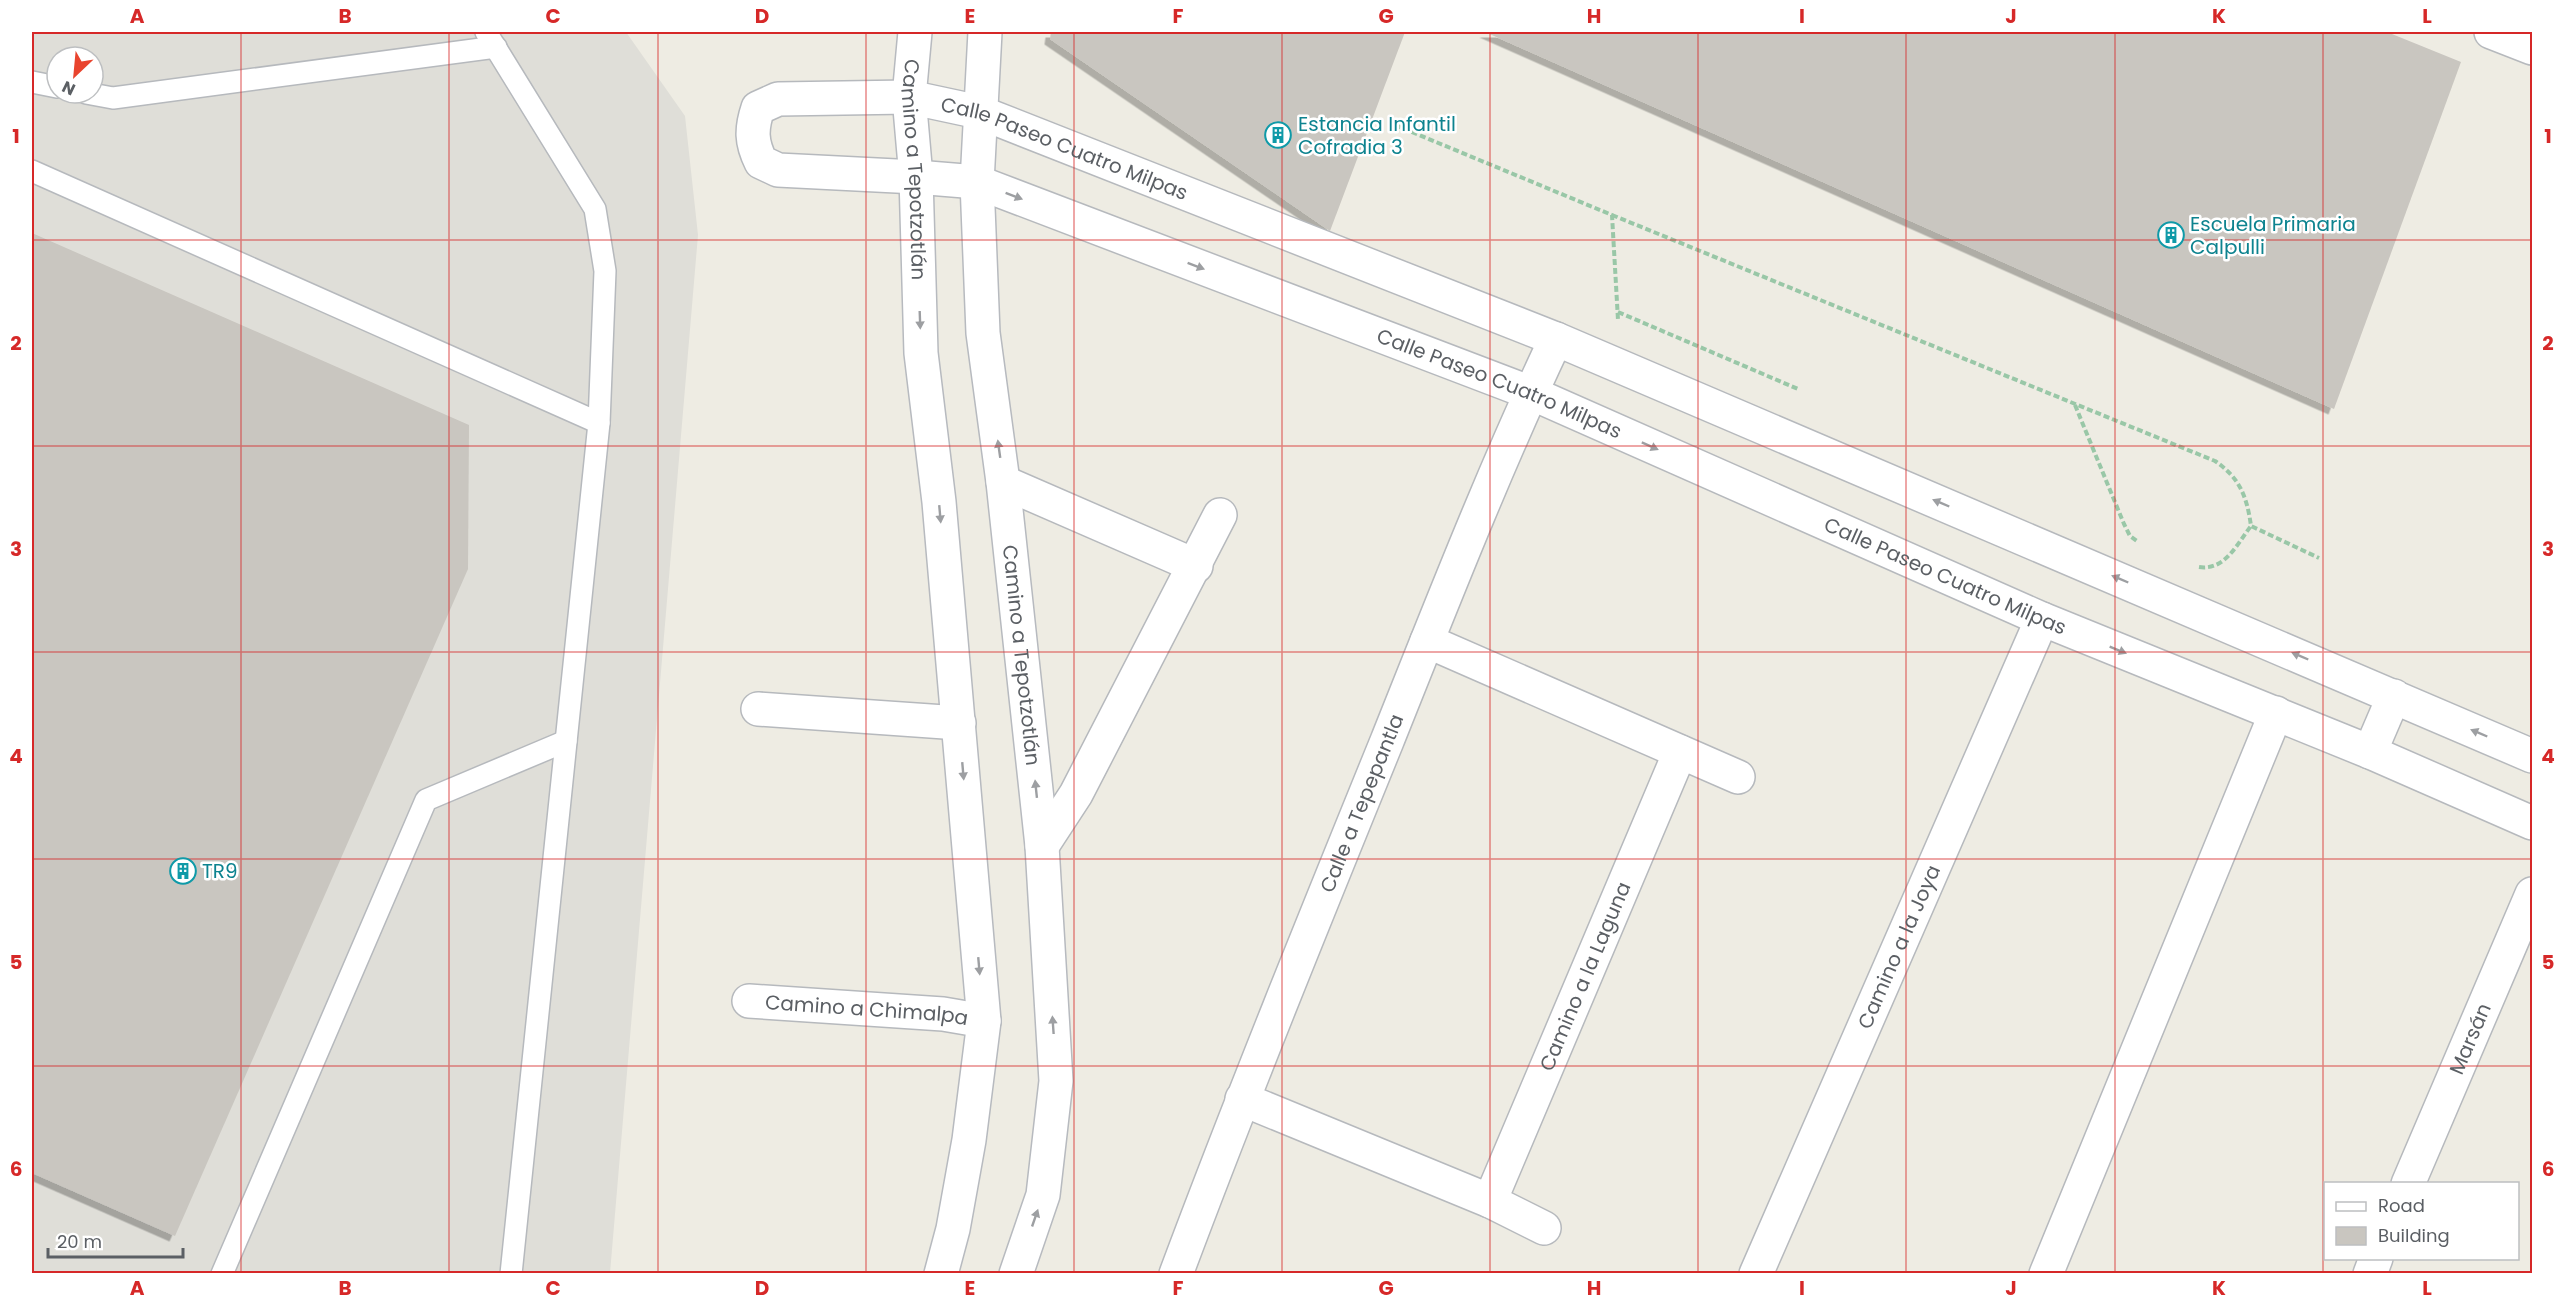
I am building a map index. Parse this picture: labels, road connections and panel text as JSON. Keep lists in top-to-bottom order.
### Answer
{
  "streets": {
    "street": [
      "Calle Paseo Cuatro Milpas",
      "Camino a Tepotzotlán",
      "Calle a Tepepantla",
      "Camino a la Joya",
      "Camino a la Laguna",
      "Camino a Chimalpa",
      "Marsán"
    ]
  },
  "crossings": [
    ["Calle Paseo Cuatro Milpas", "Camino a Tepotzotlán"],
    ["Calle Paseo Cuatro Milpas", "Calle a Tepepantla"],
    ["Calle Paseo Cuatro Milpas", "Camino a la Joya"],
    ["Camino a Tepotzotlán", "Camino a Chimalpa"]
  ],
  "places": {
    "building": ["Estancia Infantil Cofradia 3", "Escuela Primaria Calpulli", "TR9"]
  },
  "legend": ["Road", "Building"],
  "scale_bar": "20 m",
  "north": "bottom left",
  "grid": {
    "columns": [
      "A",
      "B",
      "C",
      "D",
      "E",
      "F",
      "G",
      "H",
      "I",
      "J",
      "K",
      "L"
    ],
    "rows": [
      "1",
      "2",
      "3",
      "4",
      "5",
      "6"
    ]
  }
}
